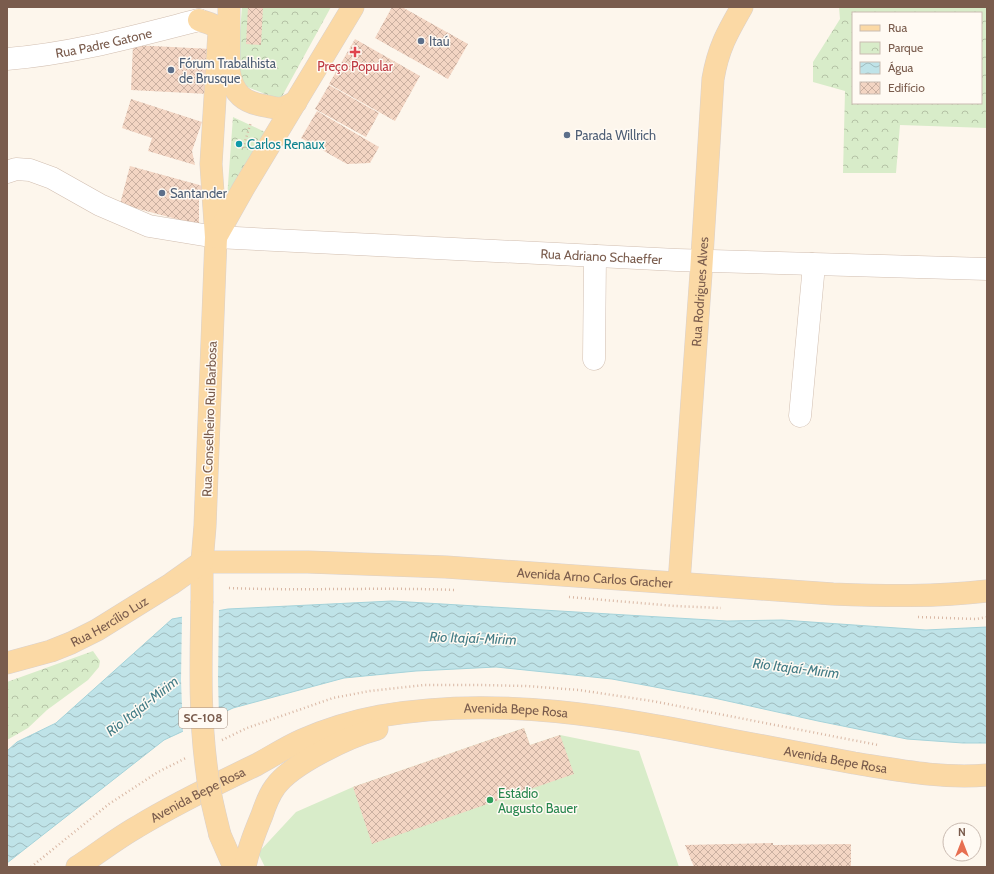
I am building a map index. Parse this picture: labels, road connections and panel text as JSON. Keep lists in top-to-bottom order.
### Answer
{
  "streets": {
    "main road": [
      "Rua Rodrigues Alves",
      "Rua Conselheiro Rui Barbosa",
      "Avenida Arno Carlos Gracher",
      "Rua Hercílio Luz",
      "Avenida Bepe Rosa",
      "SC-108"
    ],
    "street": ["Rua Padre Gatone", "Rua Adriano Schaeffer"]
  },
  "crossings": [
    ["Rua Padre Gatone", "Rua Conselheiro Rui Barbosa"],
    ["Rua Adriano Schaeffer", "Rua Rodrigues Alves"],
    ["Rua Adriano Schaeffer", "Rua Conselheiro Rui Barbosa"],
    ["Rua Rodrigues Alves", "Avenida Arno Carlos Gracher"],
    ["Rua Conselheiro Rui Barbosa", "Avenida Arno Carlos Gracher"],
    ["Rua Conselheiro Rui Barbosa", "Rua Hercílio Luz"],
    ["Avenida Arno Carlos Gracher", "Rua Hercílio Luz"]
  ],
  "water": ["Rio Itajaí-Mirim"],
  "places": {
    "other": [
      "Itaú",
      "Fórum Trabalhista de Brusque",
      "Parada Willrich",
      "Carlos Renaux",
      "Santander",
      "Estádio Augusto Bauer"
    ],
    "health": ["Preço Popular"]
  },
  "legend": [
    "Rua",
    "Parque",
    "Água",
    "Edifício"
  ],
  "north": "top"
}
